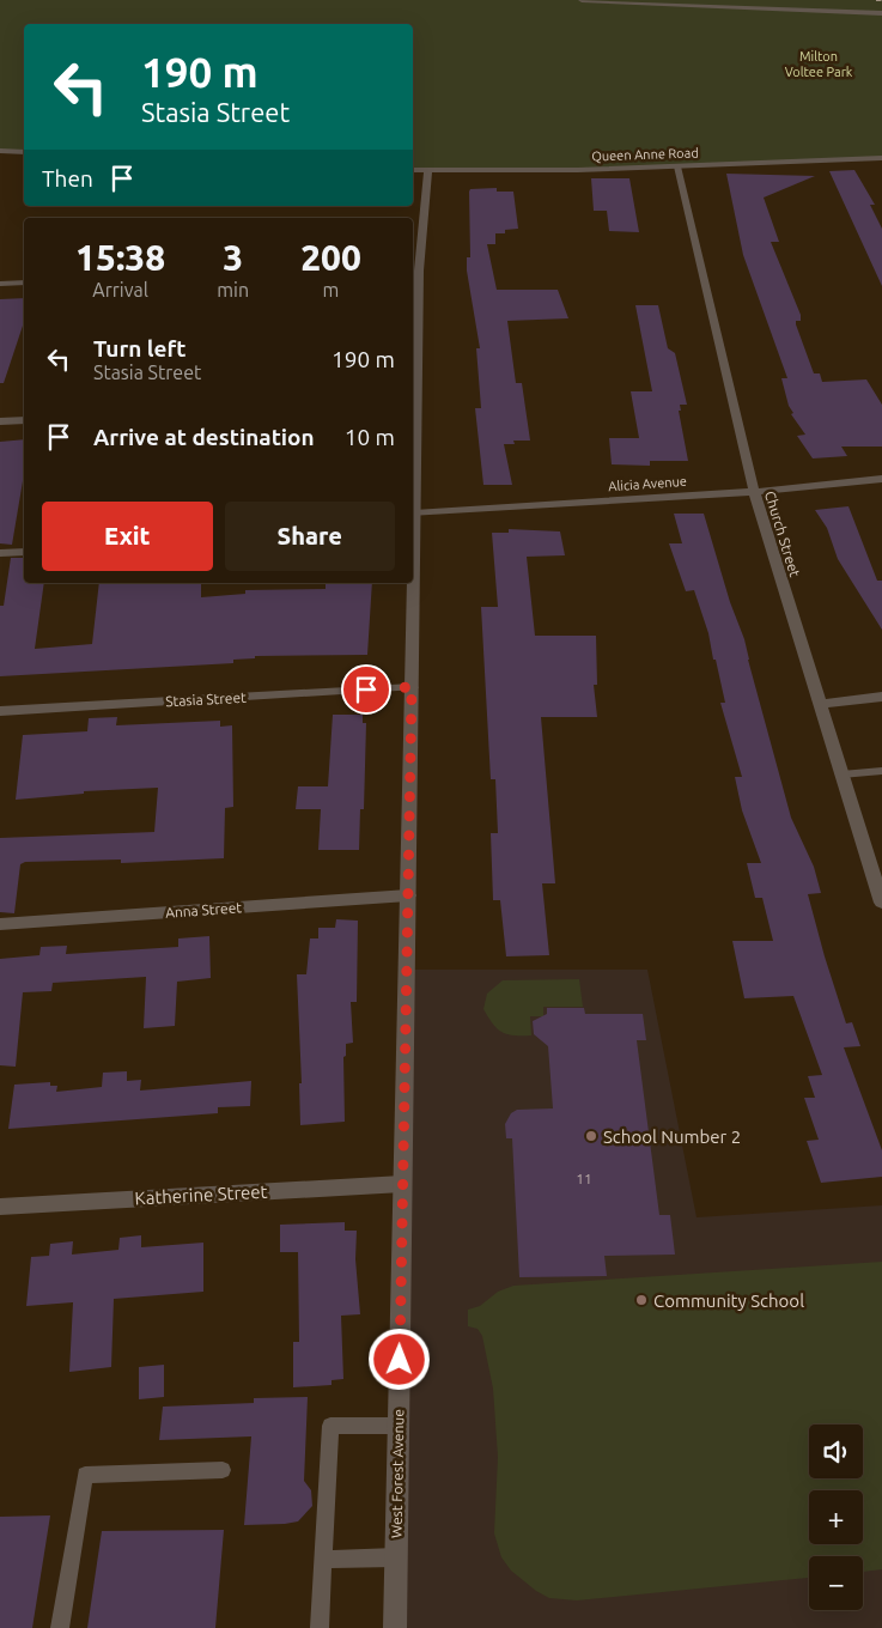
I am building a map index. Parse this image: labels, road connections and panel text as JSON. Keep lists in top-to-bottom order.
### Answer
{
  "streets": {
    "street": [
      "Queen Anne Road",
      "Alicia Avenue",
      "Church Street",
      "Stasia Street",
      "Anna Street",
      "Katherine Street",
      "West Forest Avenue"
    ]
  },
  "crossings": [
    ["Queen Anne Road", "Church Street"],
    ["Queen Anne Road", "West Forest Avenue"],
    ["Alicia Avenue", "Church Street"],
    ["Alicia Avenue", "West Forest Avenue"],
    ["Stasia Street", "West Forest Avenue"],
    ["Anna Street", "West Forest Avenue"],
    ["Katherine Street", "West Forest Avenue"]
  ],
  "parks": ["Milton Voltee Park"],
  "places": ["School Number 2", "Community School"],
  "house_numbers": ["11"],
  "page": {
    "turn": ["190 m", "Stasia Street"],
    "then": "Then",
    "eta": [
      "15:38",
      "Arrival",
      "3",
      "min",
      "200",
      "m"
    ],
    "list": [
      {
        "name": "Turn left",
        "note": "Stasia Street",
        "value": "190 m"
      },
      {
        "name": "Arrive at destination",
        "value": "10 m"
      }
    ],
    "buttons": ["Exit", "Share"],
    "map_buttons": ["+", "−"]
  }
}
